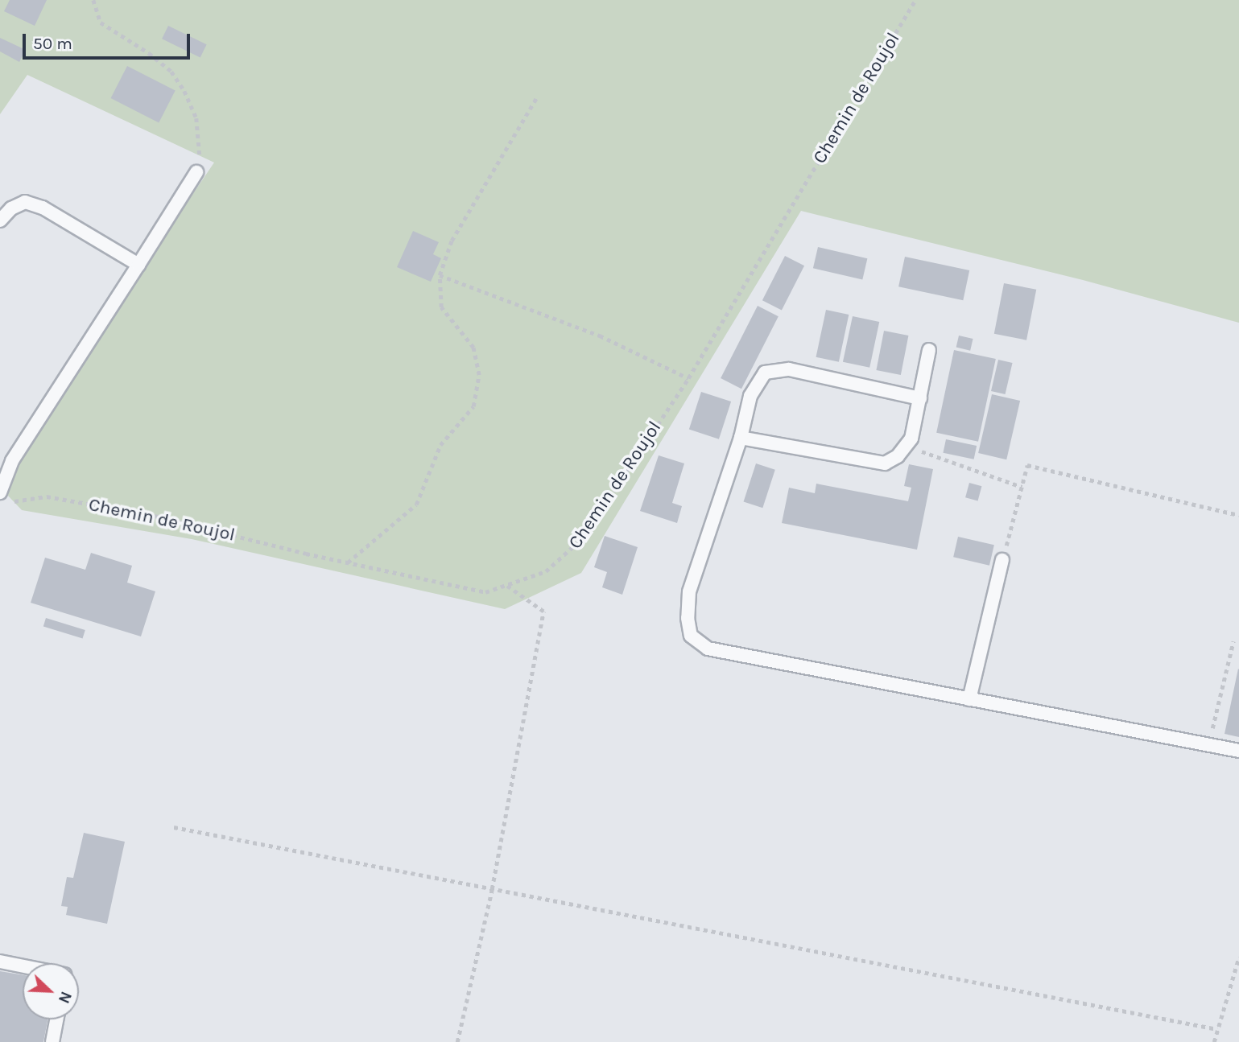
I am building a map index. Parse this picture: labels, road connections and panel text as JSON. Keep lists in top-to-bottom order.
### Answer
{
  "streets": {
    "path": ["Chemin de Roujol"]
  },
  "scale_bar": "50 m",
  "north": "bottom right"
}
